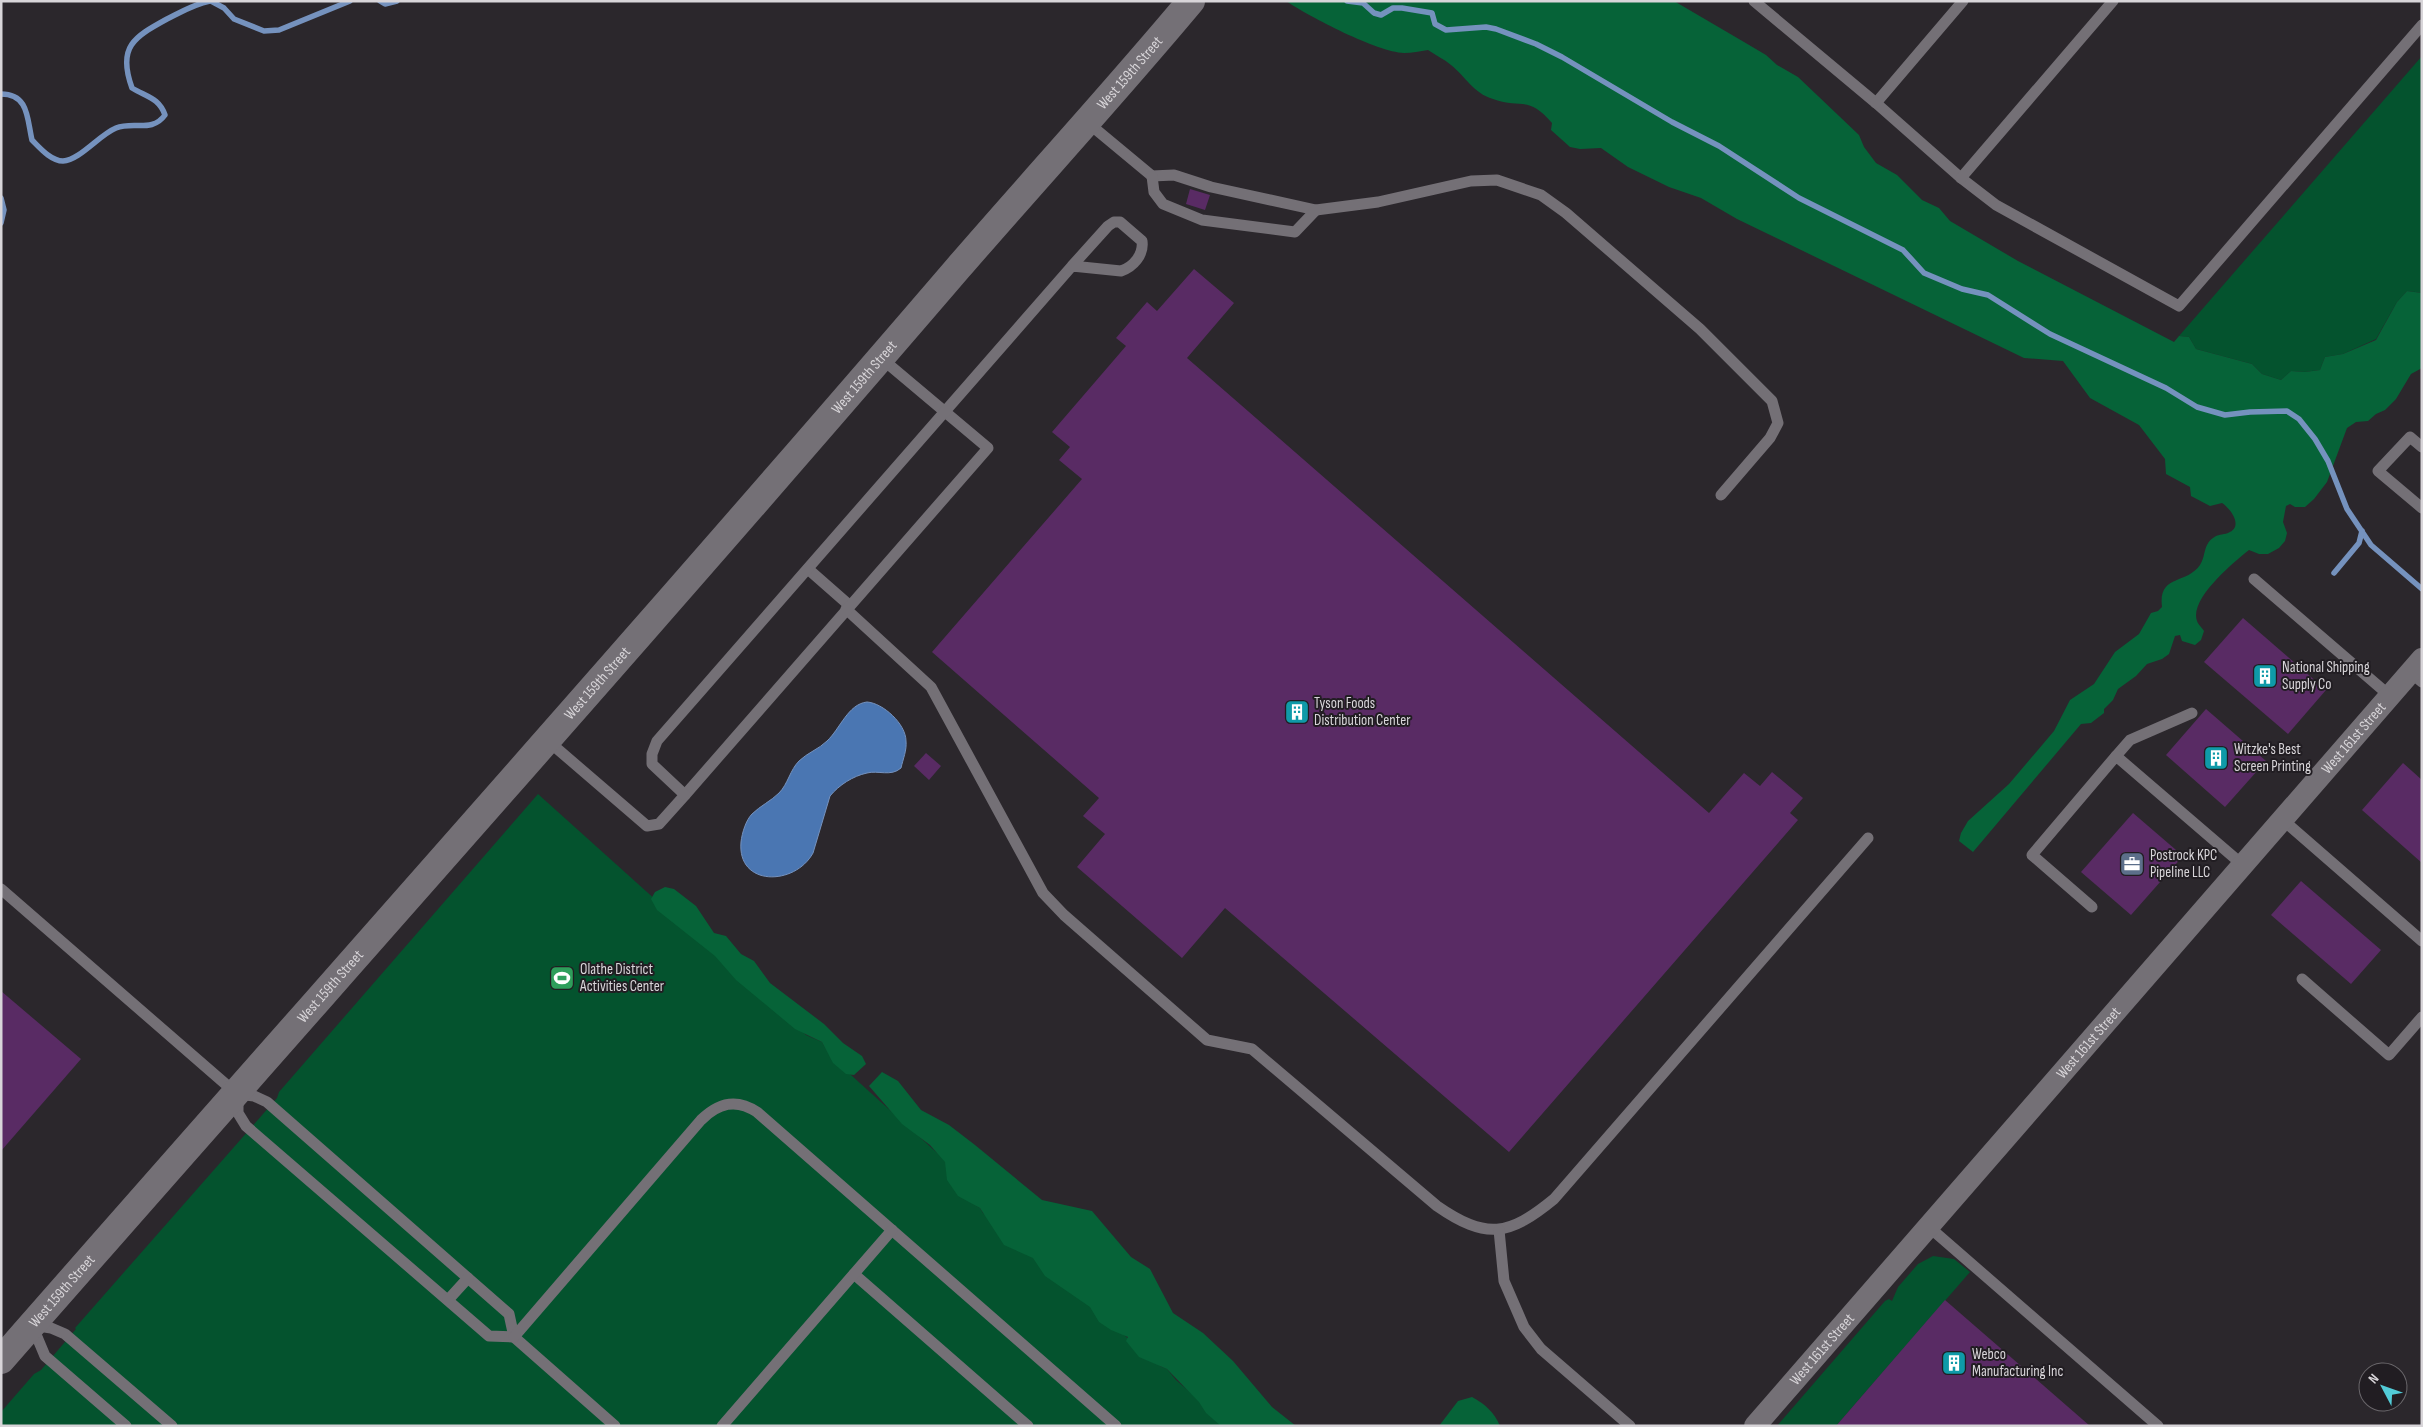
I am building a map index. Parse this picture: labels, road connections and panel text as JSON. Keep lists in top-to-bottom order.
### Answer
{
  "streets": {
    "street": ["West 159th Street", "West 161st Street"]
  },
  "places": {
    "building": [
      "National Shipping Supply Co",
      "Tyson Foods Distribution Center",
      "Witzke's Best Screen Printing",
      "Webco Manufacturing Inc"
    ],
    "office": ["Postrock KPC Pipeline LLC"],
    "sports": ["Olathe District Activities Center"]
  },
  "north": "top left"
}
